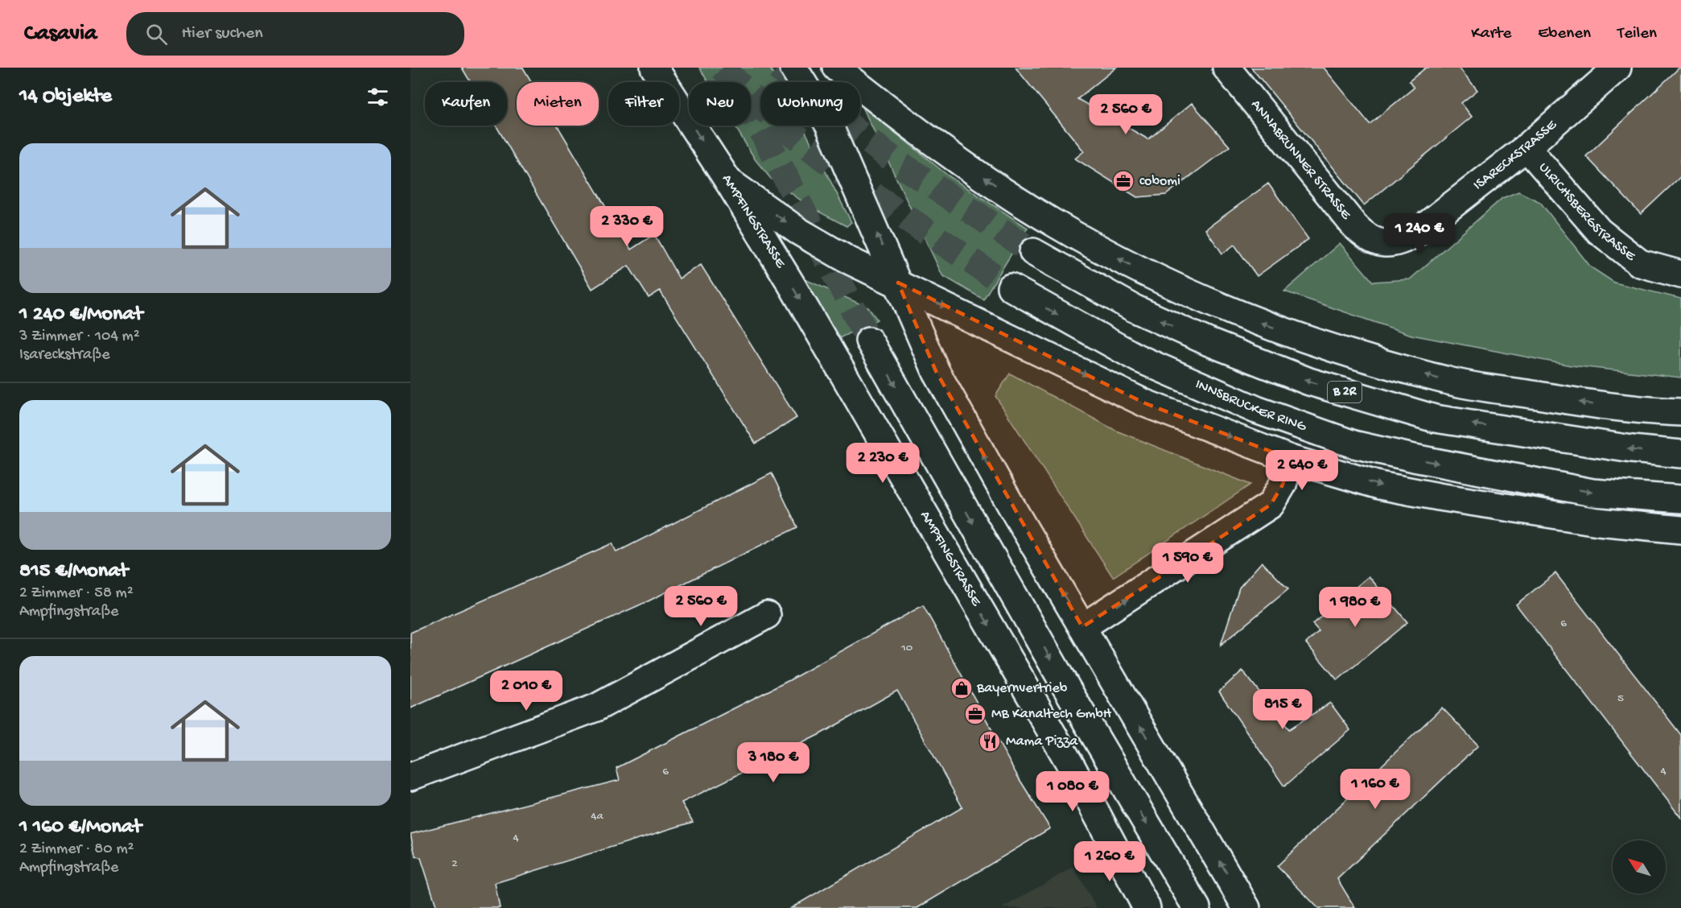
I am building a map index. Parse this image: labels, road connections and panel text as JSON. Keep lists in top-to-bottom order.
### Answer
{
  "streets": {
    "main road": [
      "ISARECKSTRASSE",
      "ANNABRUNNER STRASSE",
      "ULRICHSBERGSTRASSE",
      "AMPFINGSTRASSE",
      "B 2R",
      "INNSBRUCKER RING"
    ]
  },
  "crossings": [
    ["ISARECKSTRASSE", "ANNABRUNNER STRASSE"],
    ["ISARECKSTRASSE", "ULRICHSBERGSTRASSE"]
  ],
  "places": {
    "office": ["cobomi", "MB Kanaltech GmbH"],
    "shop": ["Bayernvertrieb"],
    "restaurant": ["Mama Pizza"]
  },
  "house_numbers": [
    "6",
    "10",
    "5",
    "4",
    "6",
    "4a",
    "4",
    "2"
  ],
  "north": "top left",
  "page": {
    "header": "Casavia",
    "search": "Hier suchen",
    "nav": ["Karte", "Ebenen", "Teilen"],
    "heading": "14 Objekte",
    "chip": [
      "Kaufen",
      "Mieten",
      "Filter",
      "Neu",
      "Wohnung"
    ],
    "price": [
      "2 560 €",
      "2 330 €",
      "1 240 €",
      "2 230 €",
      "2 640 €",
      "1 590 €",
      "2 560 €",
      "1 980 €",
      "2 010 €",
      "815 €",
      "3 180 €",
      "1 160 €",
      "1 080 €",
      "1 260 €"
    ],
    "list": [
      {
        "name": "1 240 €/Monat",
        "note": "3 Zimmer · 104 m² · Isareckstraße"
      },
      {
        "name": "815 €/Monat",
        "note": "2 Zimmer · 58 m² · Ampfingstraße"
      },
      {
        "name": "1 160 €/Monat",
        "note": "2 Zimmer · 80 m² · Ampfingstraße"
      }
    ]
  }
}
